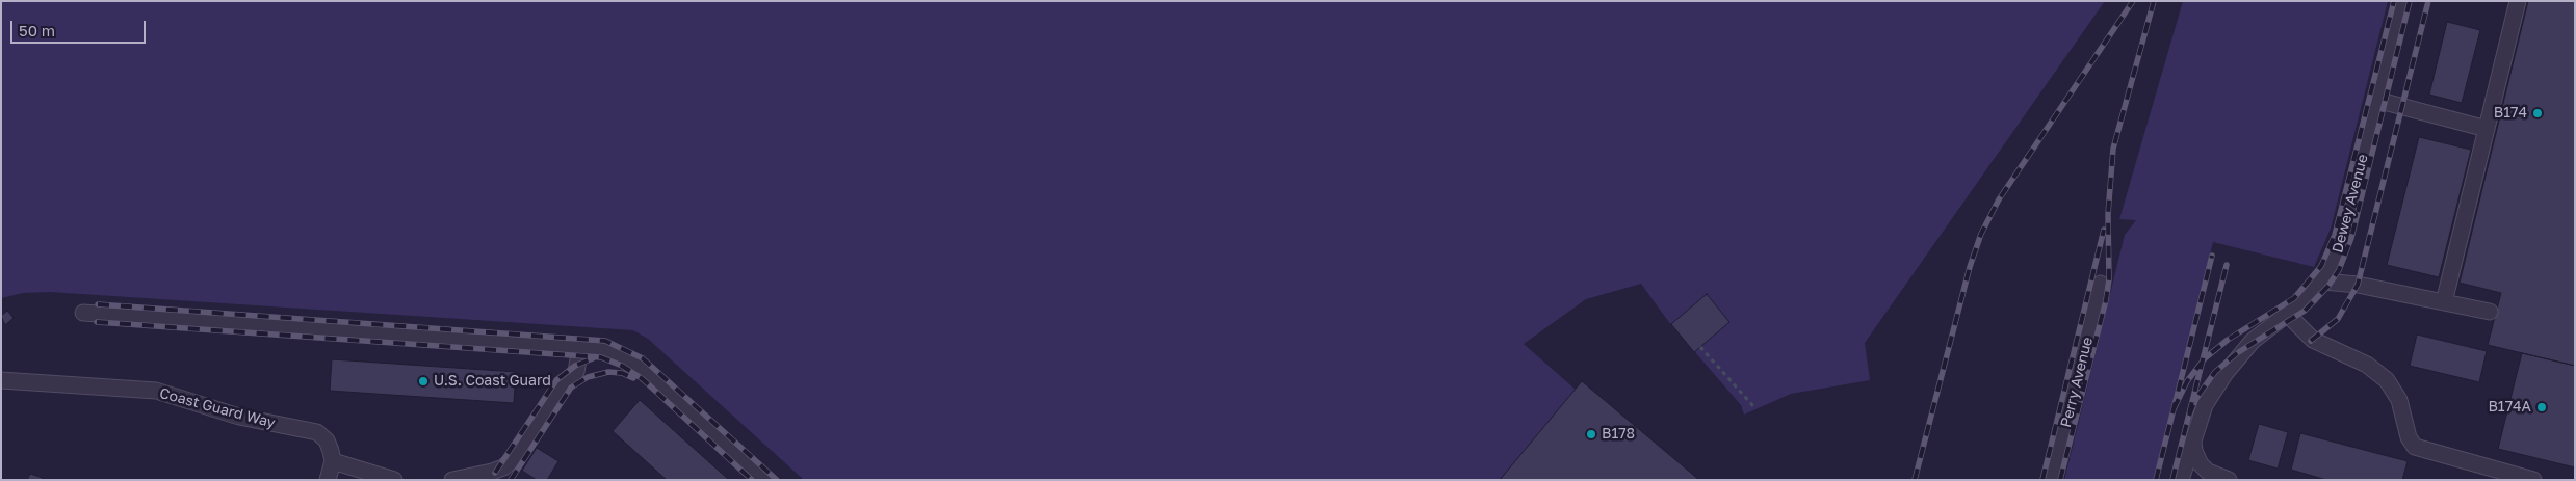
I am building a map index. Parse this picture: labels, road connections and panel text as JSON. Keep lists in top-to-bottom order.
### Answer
{
  "streets": {
    "street": ["Dewey Avenue", "Perry Avenue", "Coast Guard Way"]
  },
  "places": [
    "B174",
    "U.S. Coast Guard",
    "B174A",
    "B178"
  ],
  "scale_bar": "50 m"
}
